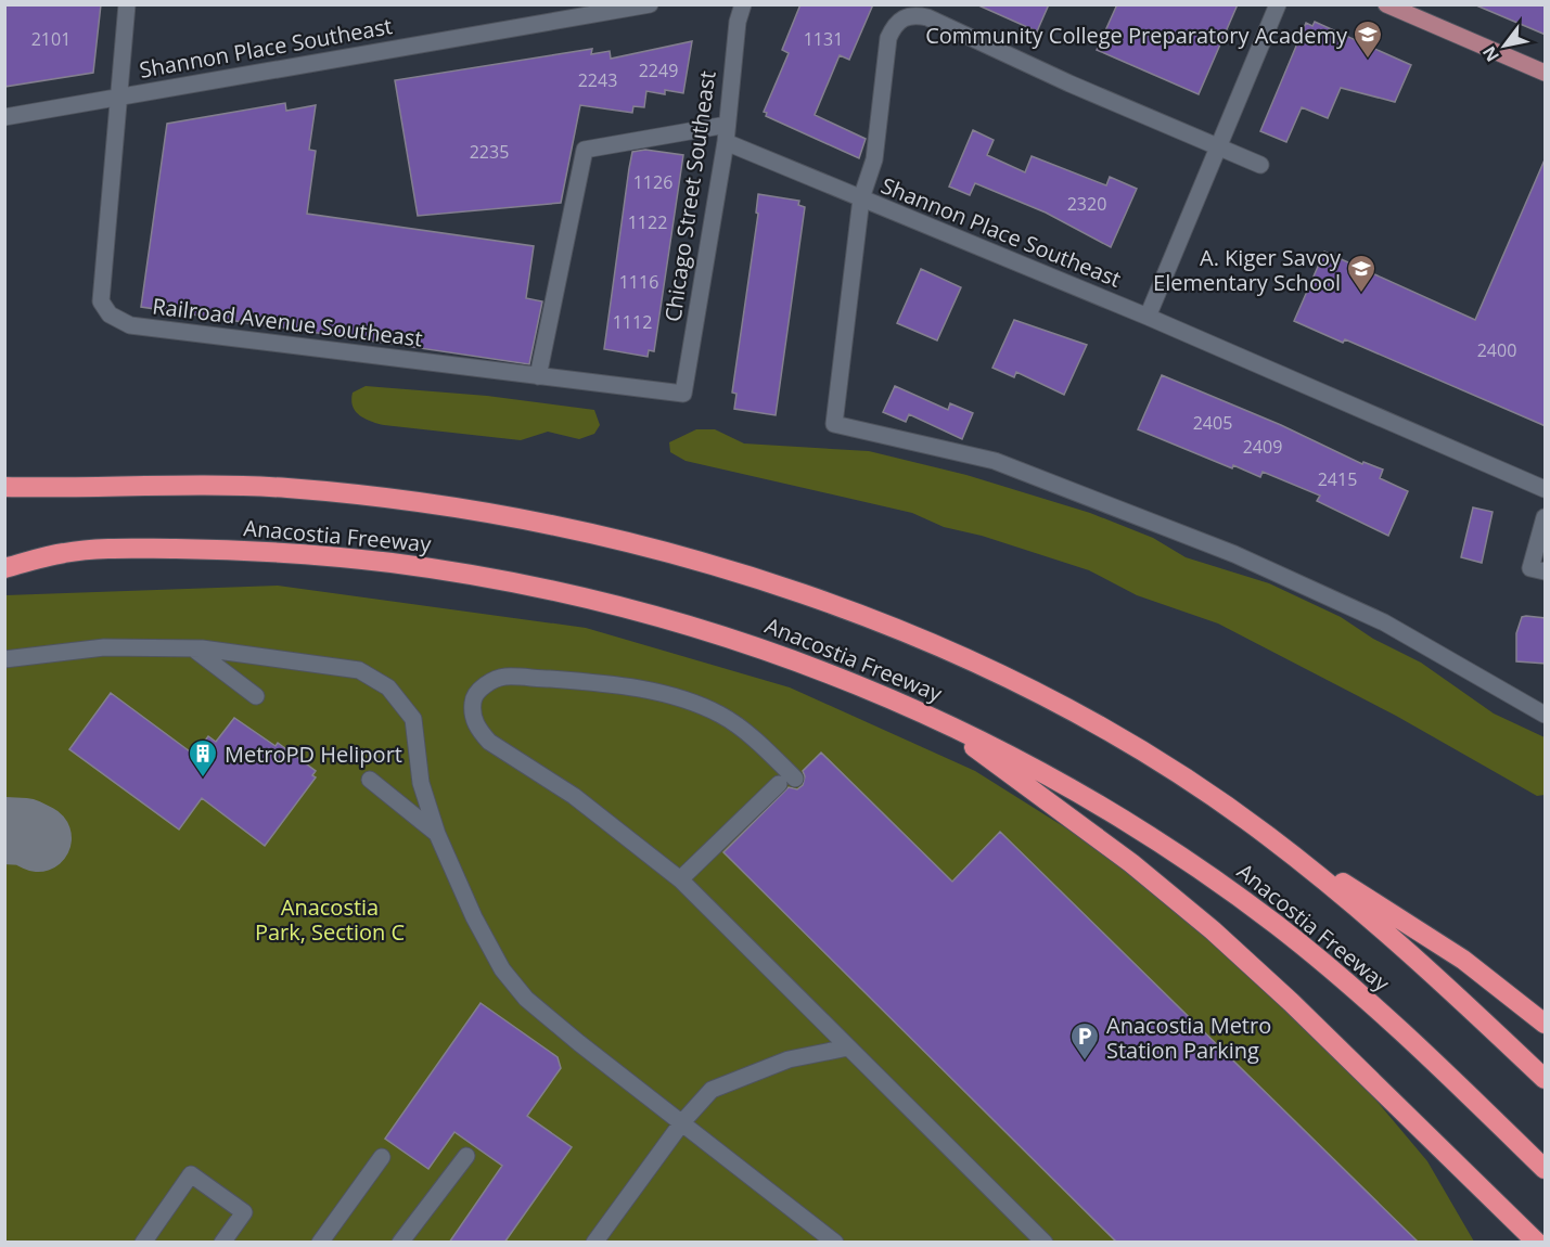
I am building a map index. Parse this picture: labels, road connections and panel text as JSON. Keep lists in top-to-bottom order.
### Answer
{
  "streets": {
    "highway": ["Anacostia Freeway"],
    "street": ["Shannon Place Southeast", "Chicago Street Southeast", "Railroad Avenue Southeast"]
  },
  "crossings": [
    ["Shannon Place Southeast", "Chicago Street Southeast"],
    ["Shannon Place Southeast", "Railroad Avenue Southeast"],
    ["Chicago Street Southeast", "Railroad Avenue Southeast"]
  ],
  "parks": ["Anacostia Park, Section C"],
  "places": {
    "school or university": ["Community College Preparatory Academy", "A. Kiger Savoy Elementary School"],
    "building": ["MetroPD Heliport"],
    "parking": ["Anacostia Metro Station Parking"]
  },
  "house_numbers": [
    "2101",
    "1131",
    "2249",
    "2243",
    "2235",
    "1126",
    "2320",
    "1122",
    "1116",
    "1112",
    "2400",
    "2405",
    "2409",
    "2415"
  ],
  "north": "bottom left"
}
